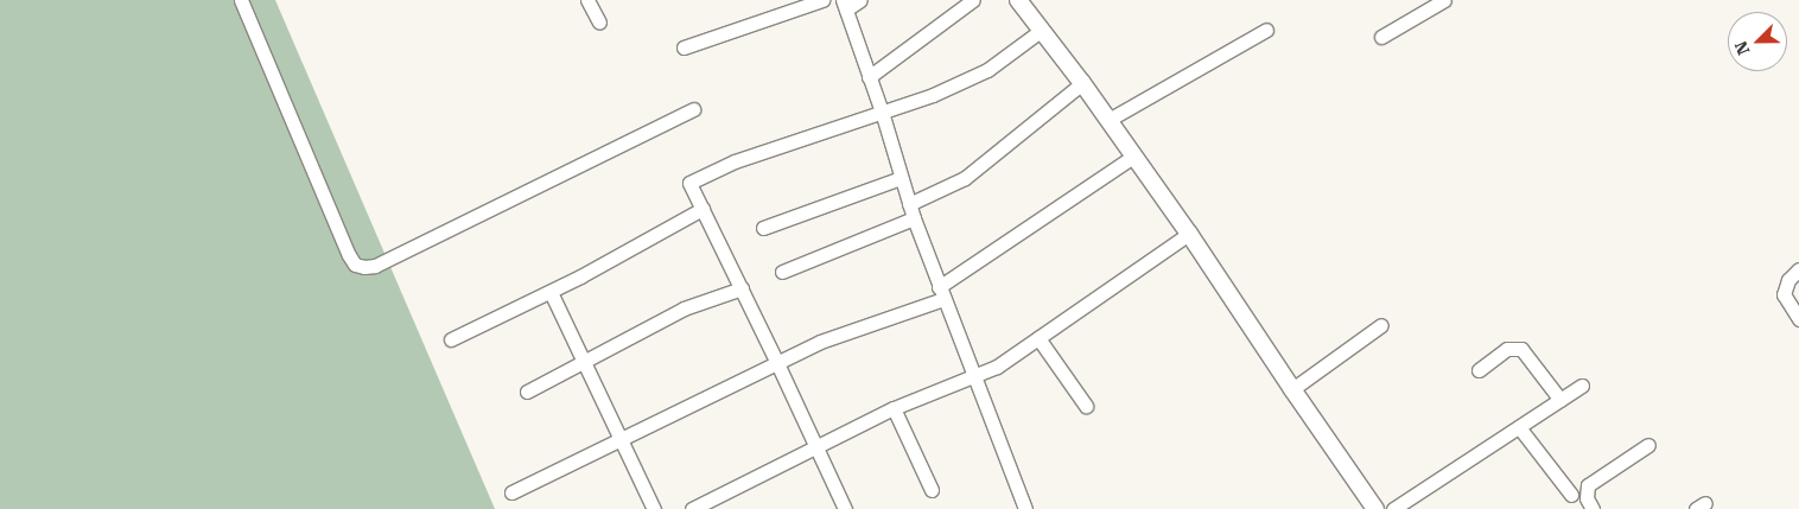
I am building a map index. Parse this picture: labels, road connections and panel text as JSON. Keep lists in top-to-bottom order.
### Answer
{
  "north": "bottom left"
}
